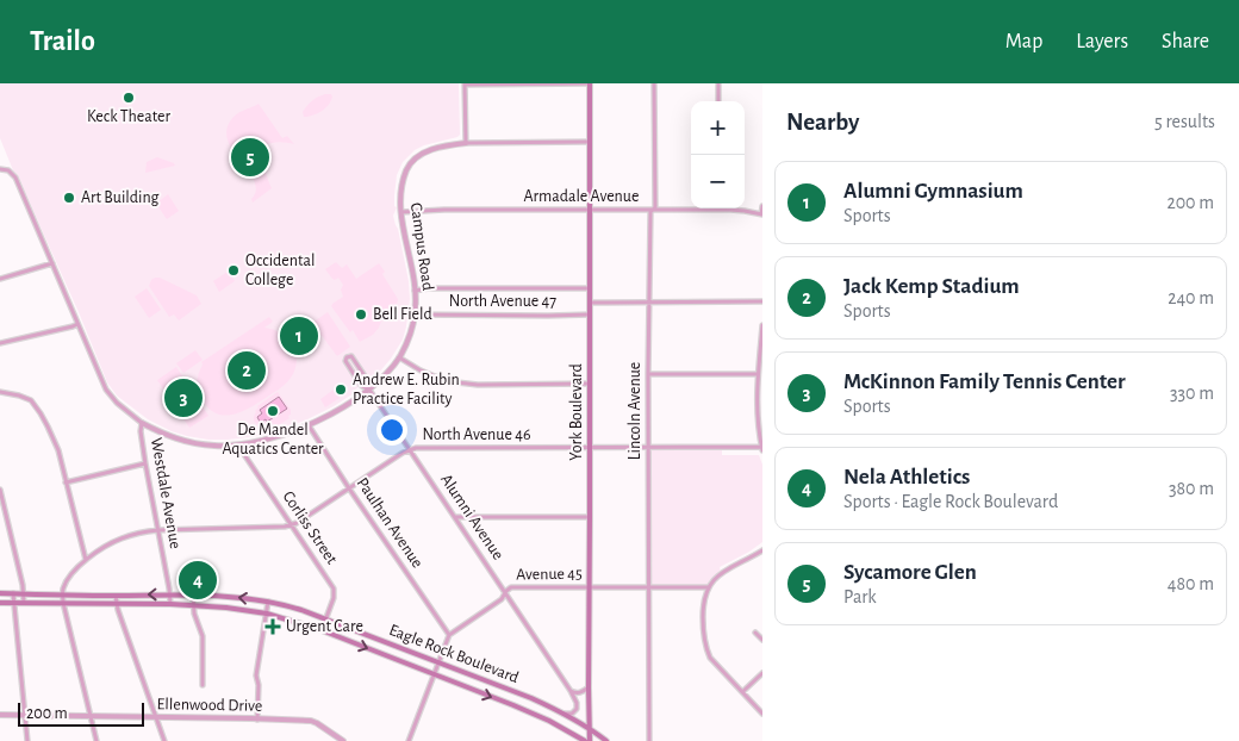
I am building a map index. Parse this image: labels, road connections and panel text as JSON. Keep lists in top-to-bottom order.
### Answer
{
  "streets": {
    "main road": ["York Boulevard", "Eagle Rock Boulevard"],
    "street": [
      "Armadale Avenue",
      "Campus Road",
      "North Avenue 47",
      "Lincoln Avenue",
      "North Avenue 46",
      "Westdale Avenue",
      "Alumni Avenue",
      "Paulhan Avenue",
      "Corliss Street",
      "Avenue 45",
      "Ellenwood Drive"
    ]
  },
  "crossings": [
    ["Armadale Avenue", "Campus Road"],
    ["Armadale Avenue", "Lincoln Avenue"],
    ["Armadale Avenue", "York Boulevard"],
    ["Campus Road", "North Avenue 47"],
    ["Campus Road", "York Boulevard"],
    ["Campus Road", "Westdale Avenue"],
    ["Campus Road", "Alumni Avenue"],
    ["Campus Road", "Paulhan Avenue"],
    ["Campus Road", "Corliss Street"],
    ["North Avenue 47", "York Boulevard"],
    ["Lincoln Avenue", "North Avenue 46"],
    ["Lincoln Avenue", "Avenue 45"],
    ["York Boulevard", "North Avenue 46"],
    ["York Boulevard", "Avenue 45"],
    ["York Boulevard", "Eagle Rock Boulevard"],
    ["North Avenue 46", "Westdale Avenue"],
    ["North Avenue 46", "Alumni Avenue"],
    ["North Avenue 46", "Paulhan Avenue"],
    ["North Avenue 46", "Corliss Street"],
    ["North Avenue 46", "Eagle Rock Boulevard"],
    ["Westdale Avenue", "Eagle Rock Boulevard"],
    ["Alumni Avenue", "Avenue 45"],
    ["Paulhan Avenue", "Avenue 45"],
    ["Corliss Street", "Eagle Rock Boulevard"]
  ],
  "places": {
    "other": [
      "Keck Theater",
      "Art Building",
      "Occidental College",
      "Bell Field",
      "Andrew E. Rubin Practice Facility",
      "De Mandel Aquatics Center"
    ],
    "health": ["Urgent Care"]
  },
  "scale_bar": "200 m",
  "page": {
    "header": "Trailo",
    "nav": ["Map", "Layers", "Share"],
    "heading": ["Nearby", "5 results"],
    "map_buttons": ["+", "−"],
    "pins": [
      "5",
      "1",
      "2",
      "3",
      "4"
    ],
    "list": [
      {
        "mark": "1",
        "name": "Alumni Gymnasium",
        "note": "Sports",
        "value": "200 m"
      },
      {
        "mark": "2",
        "name": "Jack Kemp Stadium",
        "note": "Sports",
        "value": "240 m"
      },
      {
        "mark": "3",
        "name": "McKinnon Family Tennis Center",
        "note": "Sports",
        "value": "330 m"
      },
      {
        "mark": "4",
        "name": "Nela Athletics",
        "note": "Sports · Eagle Rock Boulevard",
        "value": "380 m"
      },
      {
        "mark": "5",
        "name": "Sycamore Glen",
        "note": "Park",
        "value": "480 m"
      }
    ],
    "scale": "200 m"
  }
}
